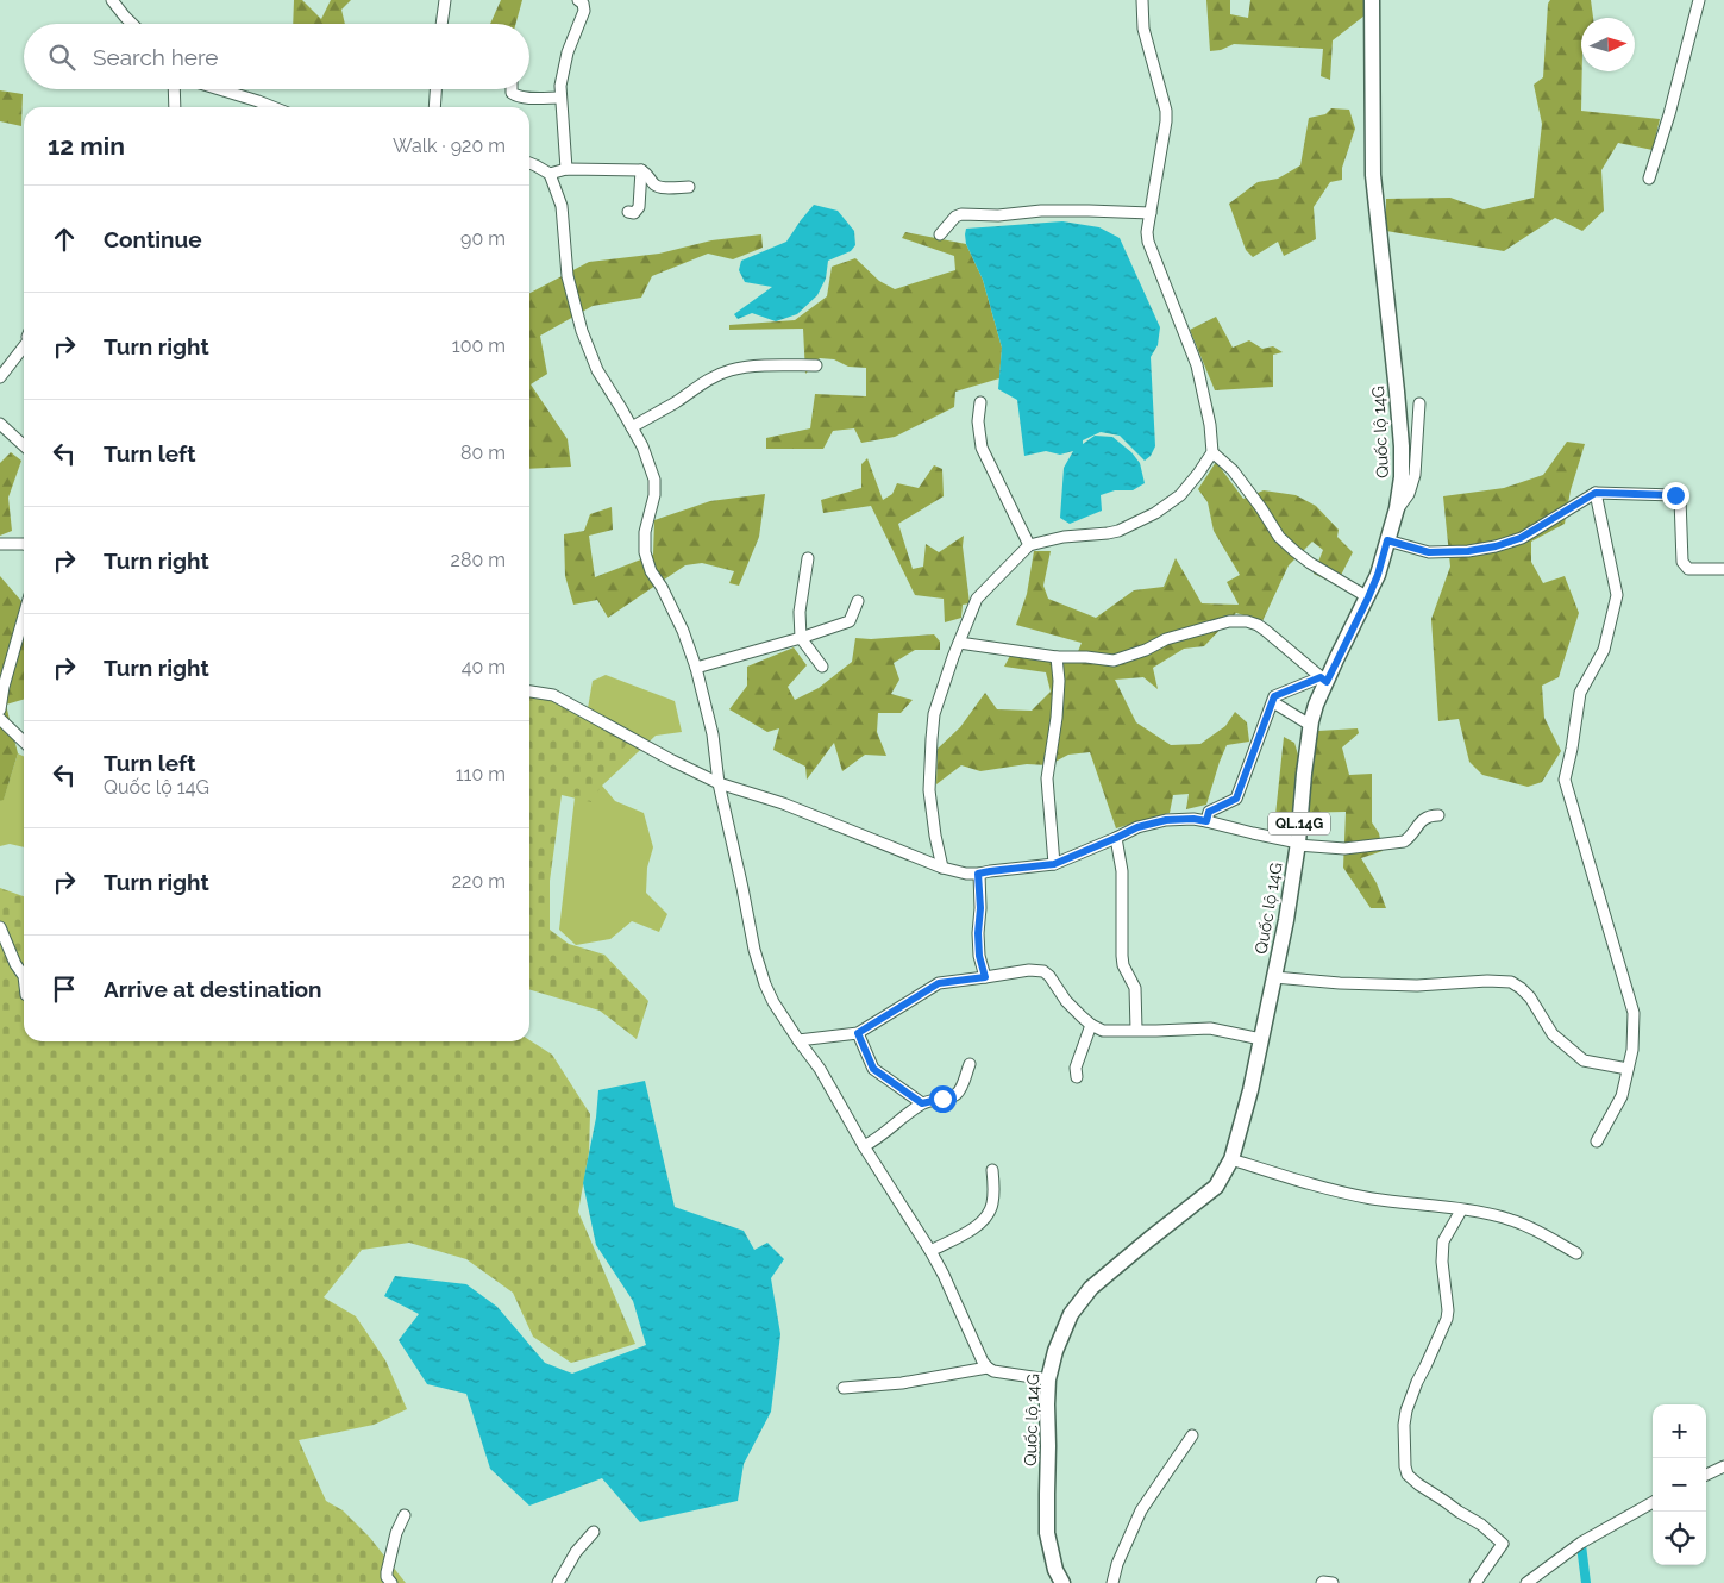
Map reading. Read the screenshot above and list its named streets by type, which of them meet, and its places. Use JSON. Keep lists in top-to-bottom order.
{
  "streets": {
    "main road": ["Quốc lộ 14G", "QL.14G"]
  },
  "north": "right",
  "page": {
    "search": "Search here",
    "heading": ["12 min", "Walk · 920 m"],
    "list": [
      ["Continue", "90 m"],
      ["Turn right", "100 m"],
      ["Turn left", "80 m"],
      ["Turn right", "280 m"],
      ["Turn right", "40 m"],
      ["Turn left", "Quốc lộ 14G", "110 m"],
      ["Turn right", "220 m"],
      "Arrive at destination"
    ],
    "map_buttons": ["+", "−"]
  }
}
